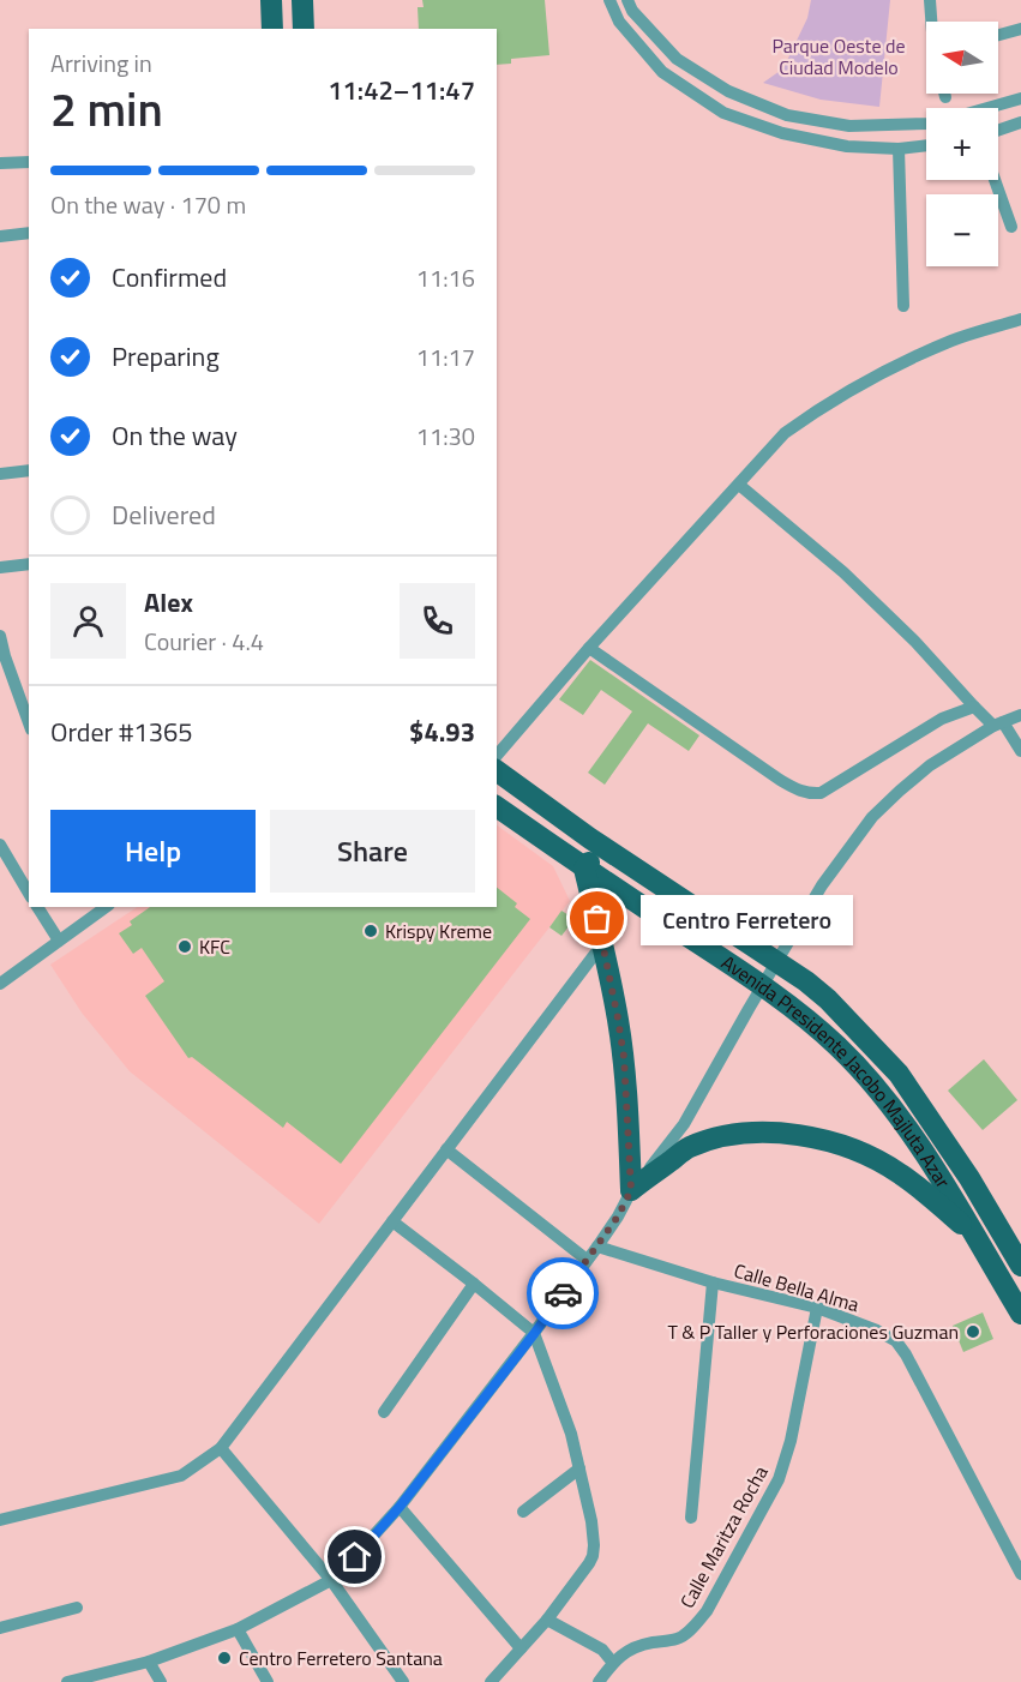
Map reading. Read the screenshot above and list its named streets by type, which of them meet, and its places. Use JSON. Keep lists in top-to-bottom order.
{
  "streets": {
    "main road": ["Avenida Presidente Jacobo Majluta Azar"],
    "street": ["Calle Bella Alma", "Calle Maritza Rocha"]
  },
  "crossings": [
    ["Calle Bella Alma", "Calle Maritza Rocha"]
  ],
  "parks": ["Parque Oeste de Ciudad Modelo"],
  "places": [
    "Centro Ferretero",
    "Krispy Kreme",
    "KFC",
    "T & P Taller y Perforaciones Guzman",
    "Centro Ferretero Santana"
  ],
  "north": "left",
  "page": {
    "map_buttons": ["+", "−"],
    "heading": ["2 min", "Arriving in", "11:42–11:47"],
    "panel": [
      "Alex",
      "Courier · 4.4",
      "Order #1365",
      "$4.93"
    ],
    "bar": "On the way · 170 m",
    "list": [
      ["Confirmed", "11:16"],
      ["Preparing", "11:17"],
      ["On the way", "11:30"],
      "Delivered"
    ],
    "buttons": ["Help", "Share"],
    "bubble": "Centro Ferretero"
  }
}
